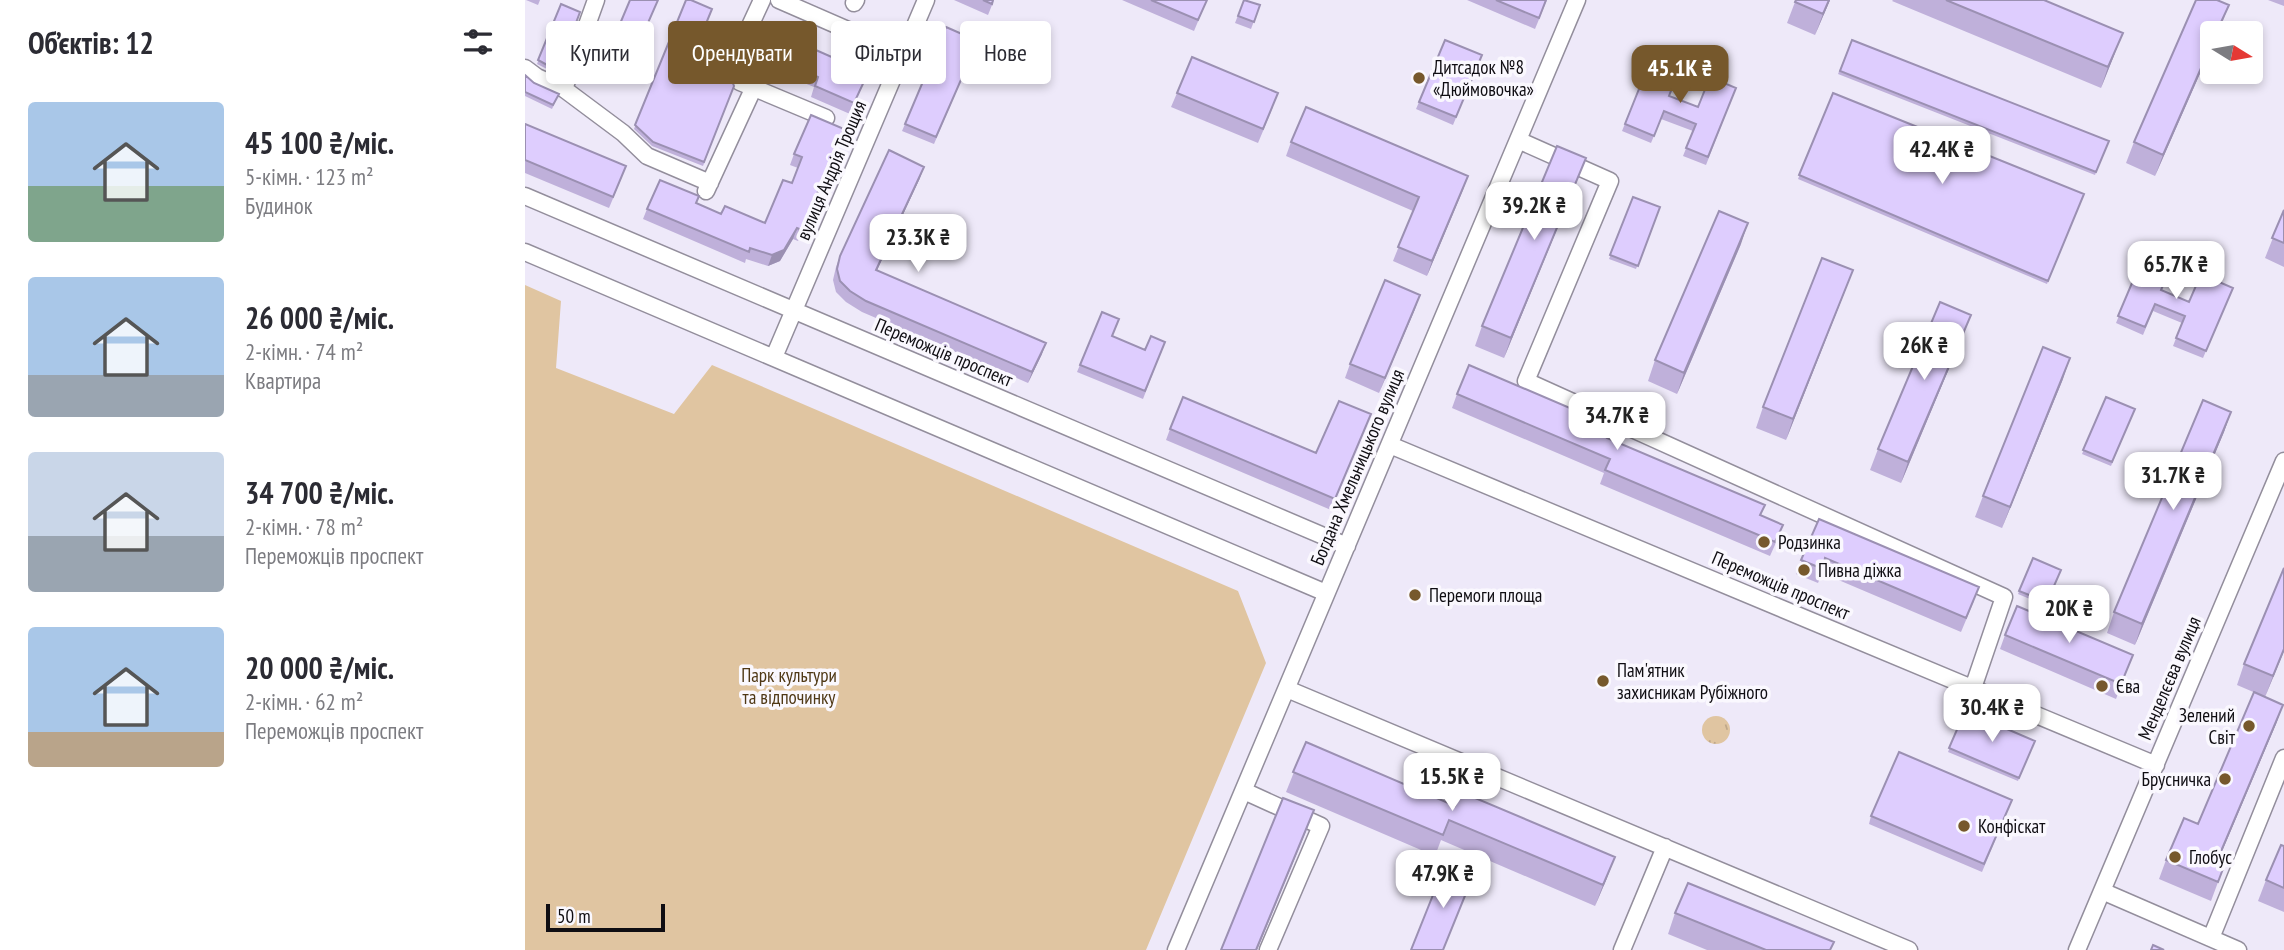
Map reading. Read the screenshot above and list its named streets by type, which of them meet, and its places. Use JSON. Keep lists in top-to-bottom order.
{
  "streets": {
    "street": [
      "вулиця Андрія Трощия",
      "Переможців проспект",
      "Богдана Хмельницького вулиця",
      "Менделєєва вулиця"
    ]
  },
  "crossings": [
    ["вулиця Андрія Трощия", "Переможців проспект"],
    ["Переможців проспект", "Богдана Хмельницького вулиця"],
    ["Переможців проспект", "Менделєєва вулиця"]
  ],
  "parks": ["Парк культури та відпочинку"],
  "places": [
    "Дитсадок №8 «Дюймовочка»",
    "Родзинка",
    "Пивна діжка",
    "Перемоги площа",
    "Пам'ятник захисникам Рубіжного",
    "Єва",
    "Зелений Світ",
    "Брусничка",
    "Конфіскат",
    "Глобус"
  ],
  "scale_bar": "50 m",
  "north": "right",
  "page": {
    "heading": "Об’єктів: 12",
    "chip": [
      "Купити",
      "Орендувати",
      "Фільтри",
      "Нове"
    ],
    "price": [
      "45.1K ₴",
      "42.4K ₴",
      "39.2K ₴",
      "23.3K ₴",
      "65.7K ₴",
      "26K ₴",
      "34.7K ₴",
      "31.7K ₴",
      "20K ₴",
      "30.4K ₴",
      "15.5K ₴",
      "47.9K ₴"
    ],
    "list": [
      {
        "name": "45 100 ₴/міс.",
        "note": "5-кімн. · 123 m² · Будинок"
      },
      {
        "name": "26 000 ₴/міс.",
        "note": "2-кімн. · 74 m² · Квартира"
      },
      {
        "name": "34 700 ₴/міс.",
        "note": "2-кімн. · 78 m² · Переможців проспект"
      },
      {
        "name": "20 000 ₴/міс.",
        "note": "2-кімн. · 62 m² · Переможців проспект"
      }
    ],
    "scale": "50 m"
  }
}
